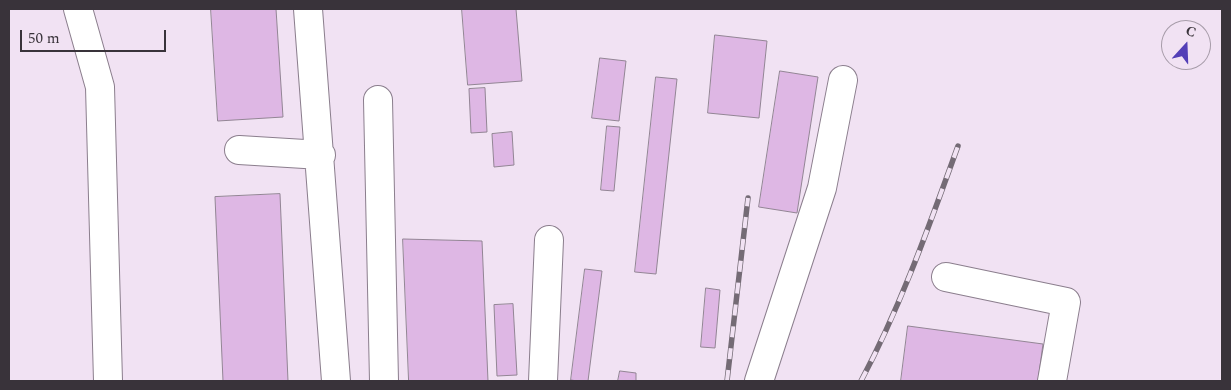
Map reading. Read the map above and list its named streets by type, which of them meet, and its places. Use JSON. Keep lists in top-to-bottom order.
{
  "scale_bar": "50 m",
  "north": "top"
}
